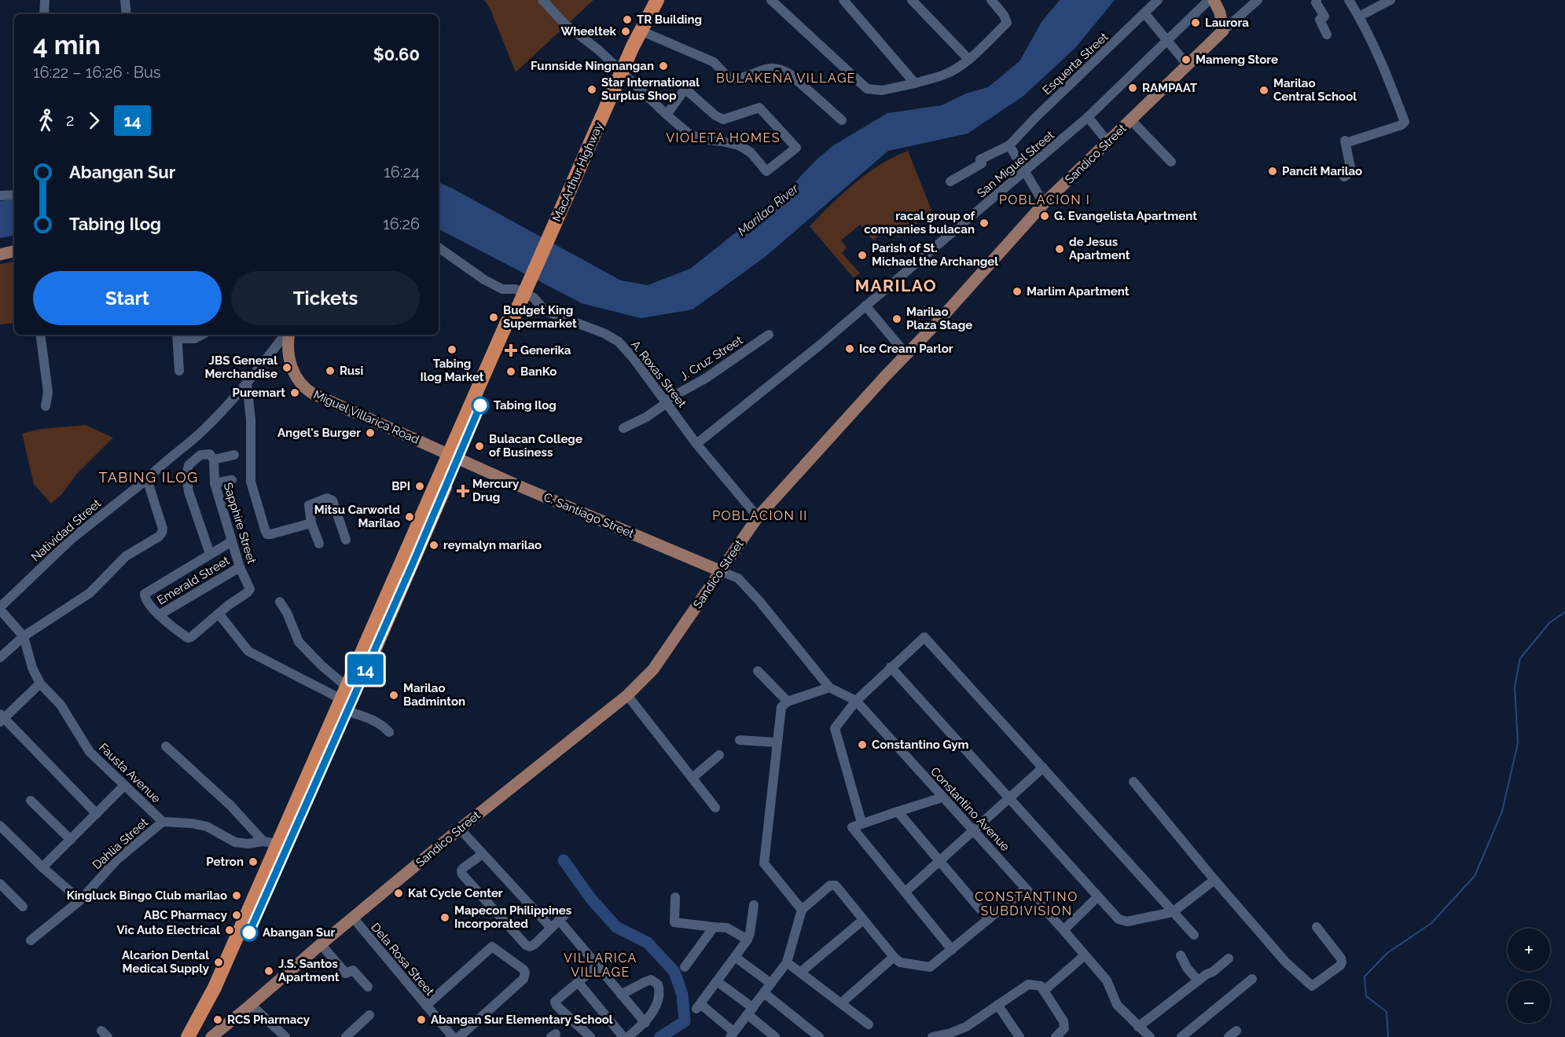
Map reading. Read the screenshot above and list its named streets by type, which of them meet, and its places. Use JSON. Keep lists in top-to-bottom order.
{
  "streets": {
    "highway": ["MacArthur Highway"],
    "main road": ["Sandico Street", "Miguel Villarica Road", "C. Santiago Street"],
    "street": [
      "Esquerta Street",
      "San Miguel Street",
      "J. Cruz Street",
      "A. Roxas Street",
      "Sapphire Street",
      "Natividad Street",
      "Emerald Street",
      "Fausta Avenue",
      "Constantino Avenue",
      "Dahlia Street",
      "Dela Rosa Street"
    ]
  },
  "crossings": [
    ["Sandico Street", "A. Roxas Street"],
    ["Sandico Street", "C. Santiago Street"],
    ["Sandico Street", "Constantino Avenue"],
    ["Sandico Street", "Dela Rosa Street"],
    ["San Miguel Street", "A. Roxas Street"],
    ["MacArthur Highway", "Miguel Villarica Road"],
    ["MacArthur Highway", "C. Santiago Street"],
    ["J. Cruz Street", "A. Roxas Street"],
    ["Miguel Villarica Road", "C. Santiago Street"],
    ["C. Santiago Street", "Constantino Avenue"],
    ["Sapphire Street", "Emerald Street"],
    ["Natividad Street", "Fausta Avenue"],
    ["Fausta Avenue", "Dahlia Street"]
  ],
  "districts": [
    "BULAKEÑA VILLAGE",
    "VIOLETA HOMES",
    "POBLACION I",
    "MARILAO",
    "TABING ILOG",
    "POBLACION II",
    "CONSTANTINO SUBDIVISION",
    "VILLARICA VILLAGE"
  ],
  "water": ["Marilao River"],
  "places": {
    "other": [
      "TR Building",
      "Laurora",
      "Wheeltek",
      "Mameng Store",
      "Funnside Ningnangan",
      "RAMPAAT",
      "Star International Surplus Shop",
      "Marilao Central School",
      "Pancit Marilao",
      "G. Evangelista Apartment",
      "racal group of companies bulacan",
      "de Jesus Apartment",
      "Parish of St. Michael the Archangel",
      "Marlim Apartment",
      "Budget King Supermarket",
      "Marilao Plaza Stage",
      "Ice Cream Parlor",
      "Tabing Ilog Market",
      "JBS General Merchandise",
      "Rusi",
      "BanKo",
      "Puremart",
      "Tabing Ilog",
      "Angel's Burger",
      "Bulacan College of Business",
      "BPI",
      "Mitsu Carworld Marilao",
      "reymalyn marilao",
      "Marilao Badminton",
      "Constantino Gym",
      "Petron",
      "Kat Cycle Center",
      "Kingluck Bingo Club marilao",
      "ABC Pharmacy",
      "Mapecon Philippines Incorporated",
      "Vic Auto Electrical",
      "Abangan Sur",
      "Alcarion Dental Medical Supply",
      "J.S. Santos Apartment",
      "RCS Pharmacy",
      "Abangan Sur Elementary School"
    ],
    "health": ["Generika", "Mercury Drug"]
  },
  "lines": ["bus line 14"],
  "page": {
    "on_map": "14",
    "heading": ["4 min", "16:22 – 16:26 · Bus", "$0.60"],
    "legs": ["2", "14"],
    "list": [
      {
        "name": "Abangan Sur",
        "value": "16:24"
      },
      {
        "name": "Tabing Ilog",
        "value": "16:26"
      }
    ],
    "buttons": ["Start", "Tickets"],
    "map_buttons": ["+", "−"]
  }
}
